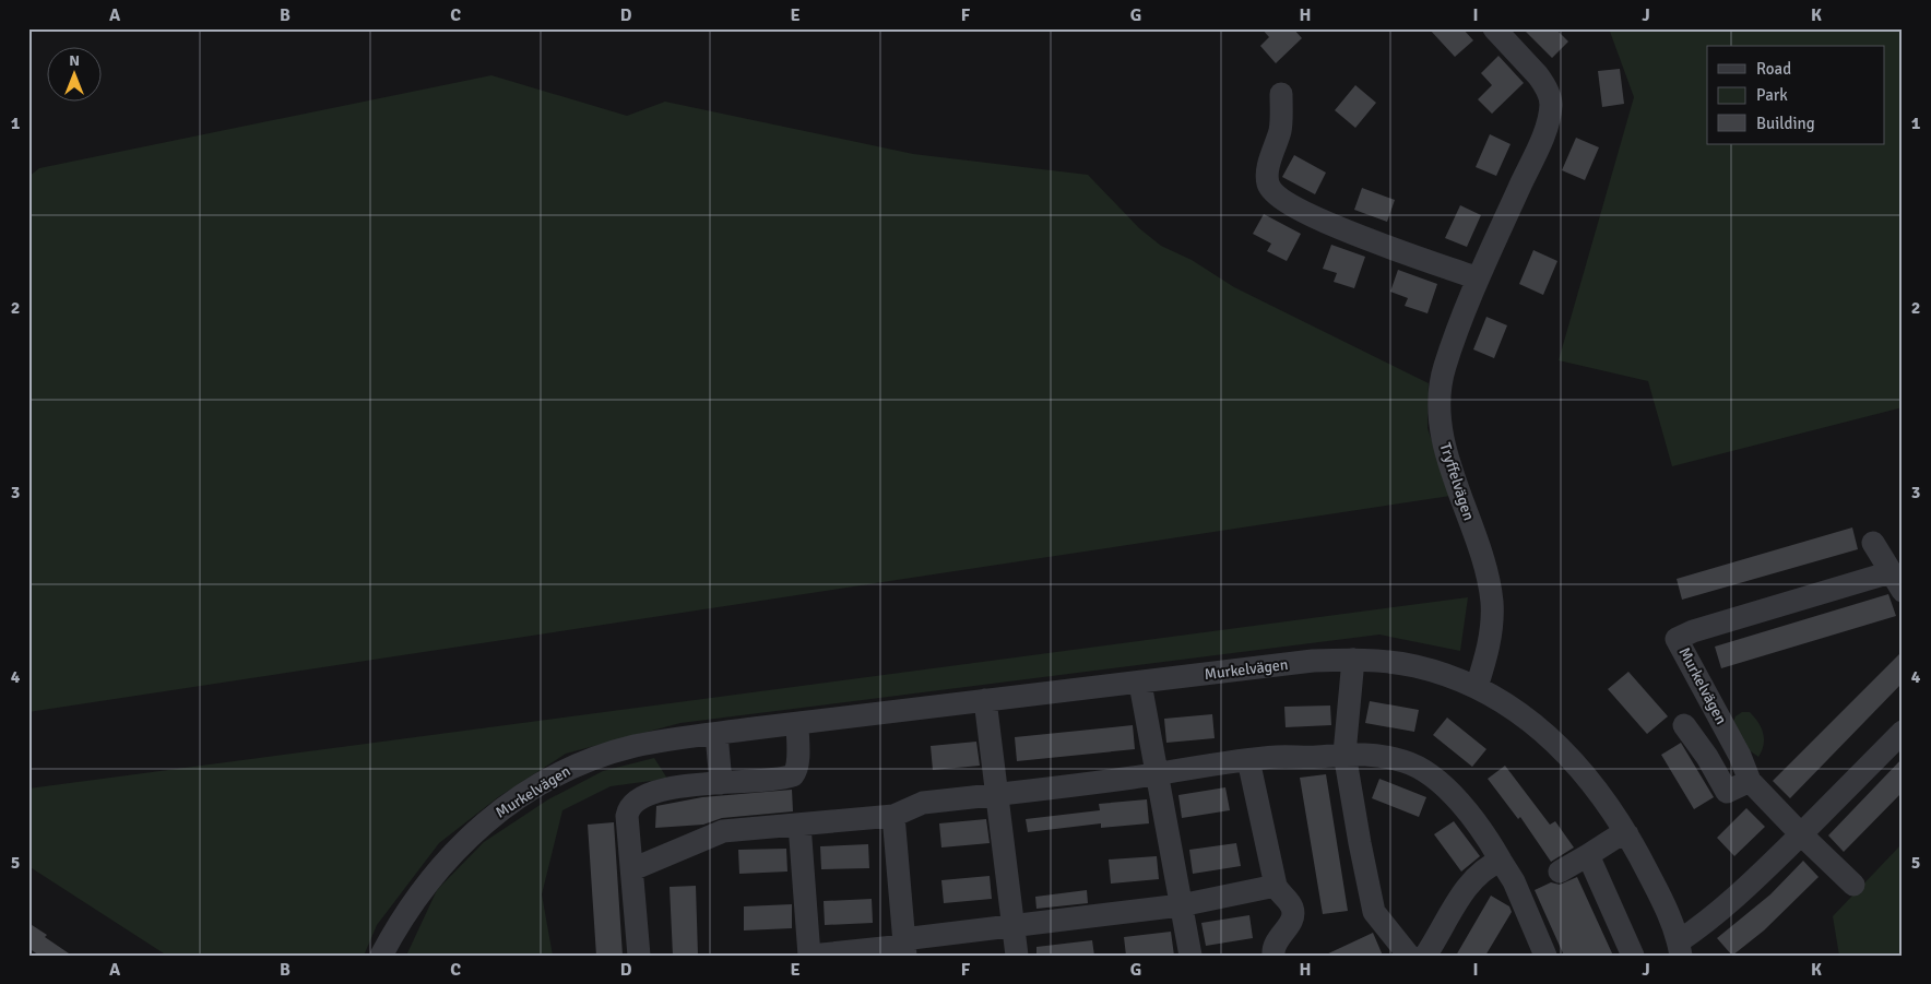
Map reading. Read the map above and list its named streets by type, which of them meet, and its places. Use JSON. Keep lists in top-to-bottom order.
{
  "streets": {
    "street": ["Tryffelvägen", "Murkelvägen"]
  },
  "crossings": [
    ["Tryffelvägen", "Murkelvägen"]
  ],
  "legend": ["Road", "Park", "Building"],
  "north": "top",
  "grid": {
    "columns": [
      "A",
      "B",
      "C",
      "D",
      "E",
      "F",
      "G",
      "H",
      "I",
      "J",
      "K"
    ],
    "rows": [
      "1",
      "2",
      "3",
      "4",
      "5"
    ]
  }
}
